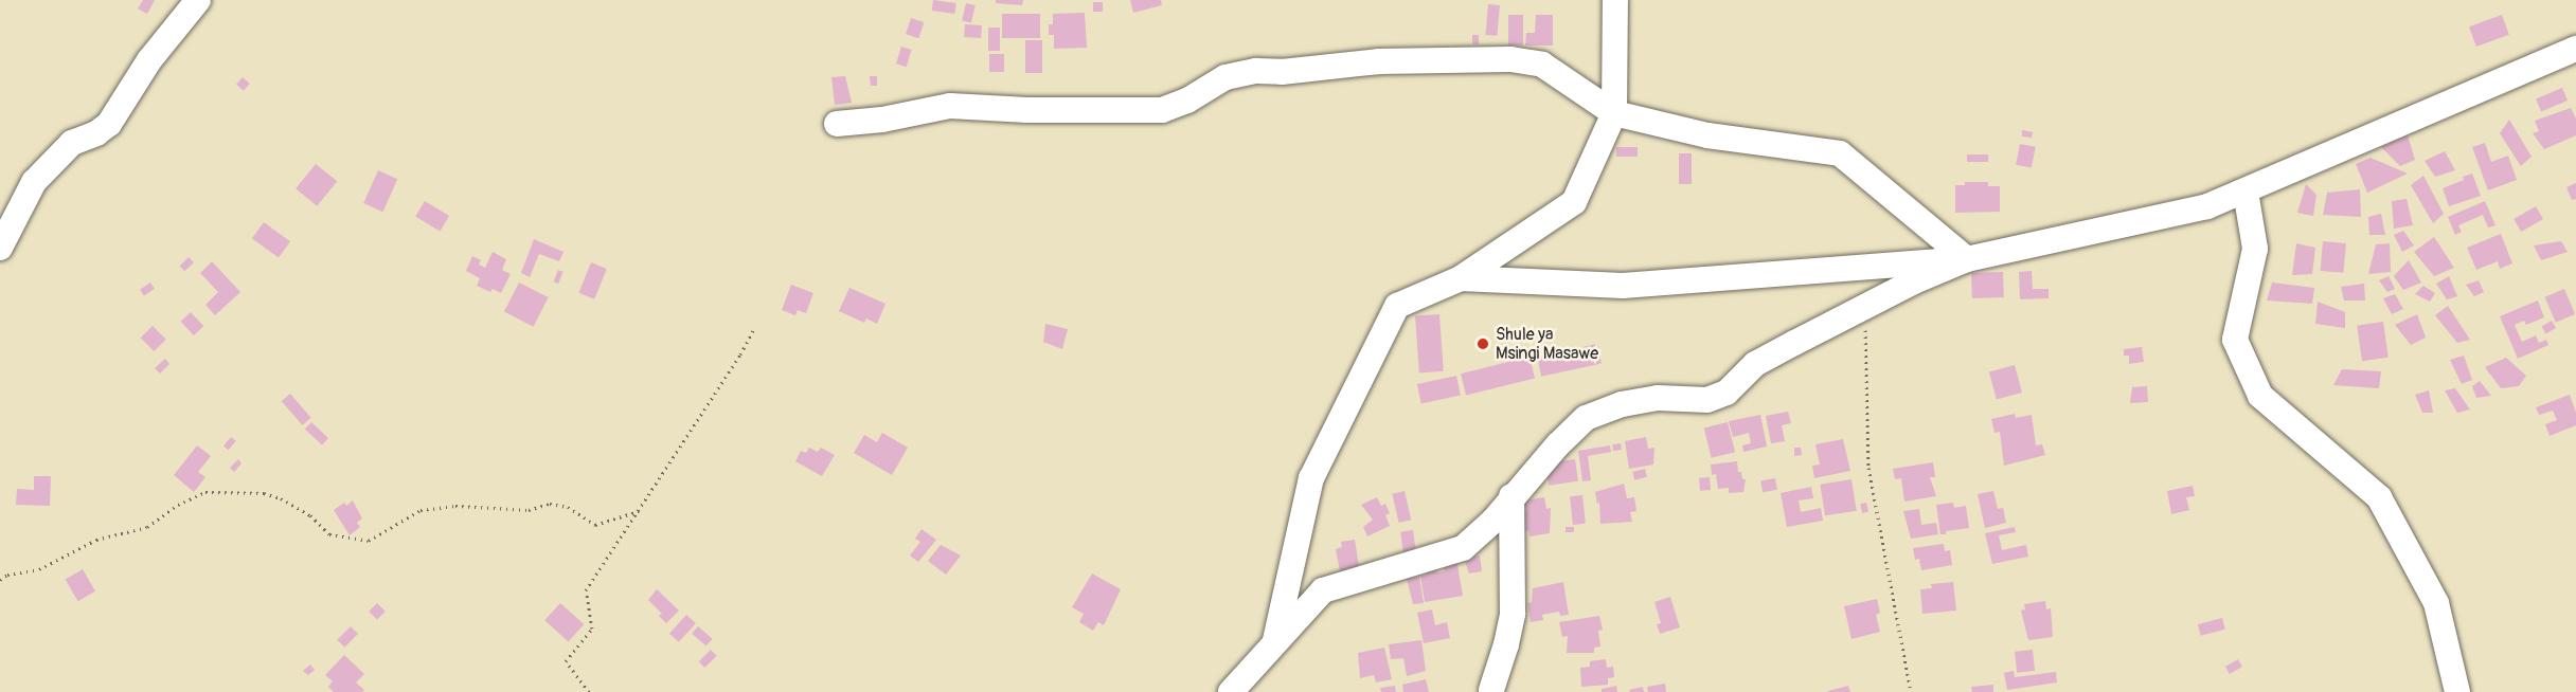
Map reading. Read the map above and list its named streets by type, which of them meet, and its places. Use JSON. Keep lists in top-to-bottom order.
{
  "places": ["Shule ya Msingi Masawe"]
}
